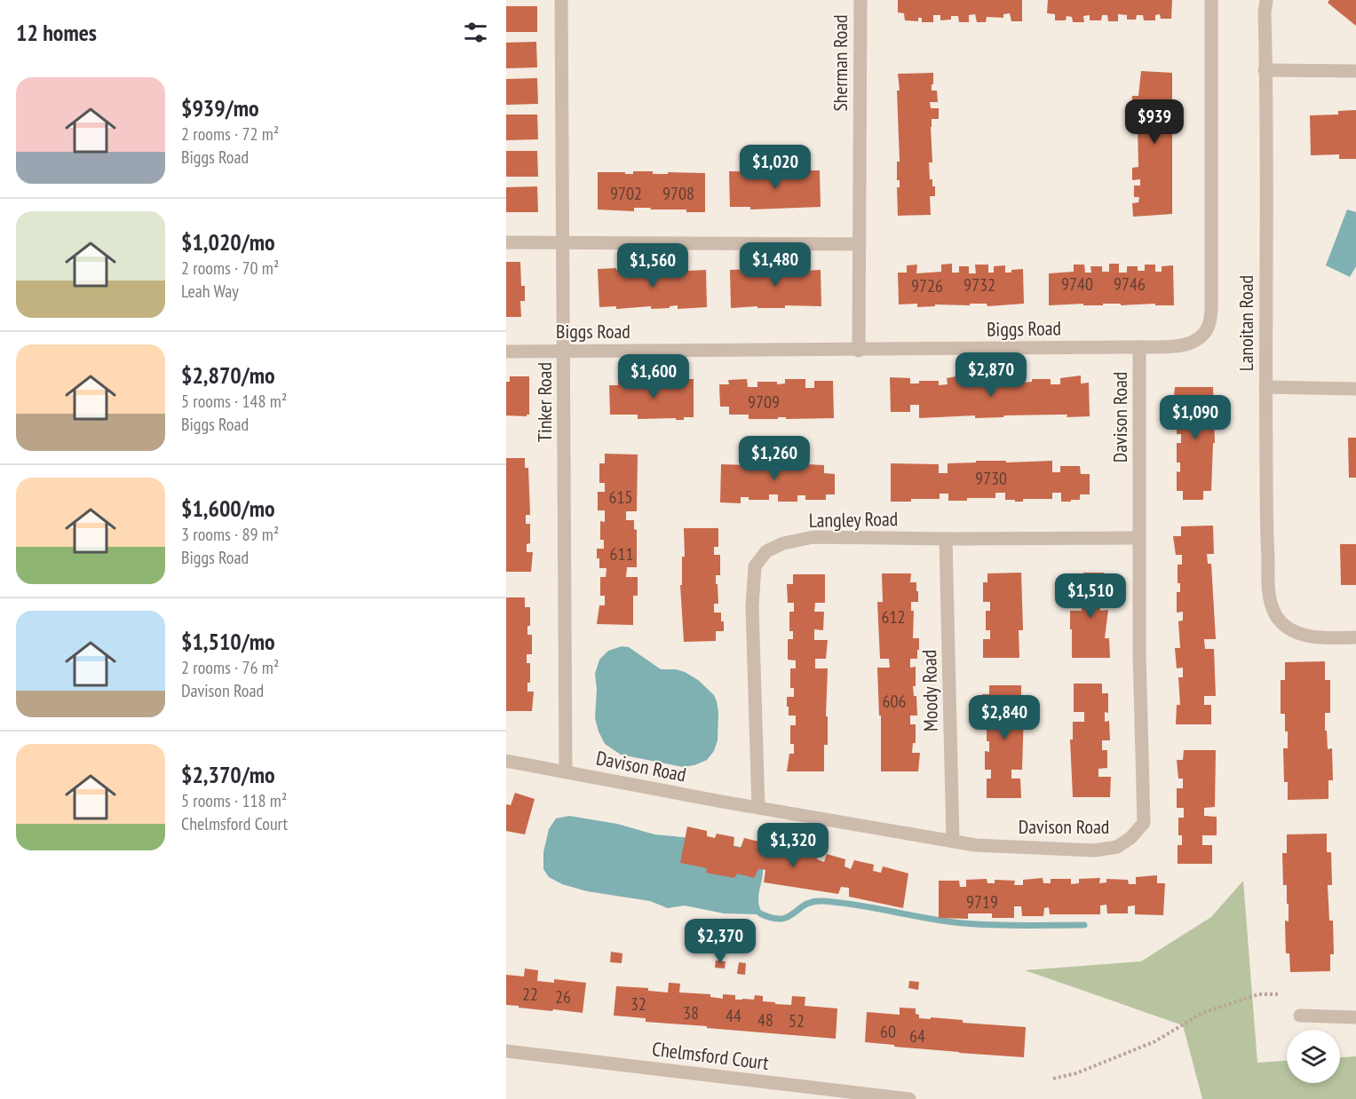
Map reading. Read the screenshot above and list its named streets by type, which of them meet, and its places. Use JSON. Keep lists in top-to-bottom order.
{
  "streets": {
    "street": [
      "Sherman Road",
      "Lanoitan Road",
      "Biggs Road",
      "Tinker Road",
      "Davison Road",
      "Langley Road",
      "Moody Road",
      "Chelmsford Court"
    ]
  },
  "crossings": [
    ["Sherman Road", "Biggs Road"],
    ["Biggs Road", "Tinker Road"],
    ["Biggs Road", "Davison Road"],
    ["Tinker Road", "Davison Road"],
    ["Davison Road", "Langley Road"],
    ["Davison Road", "Moody Road"],
    ["Langley Road", "Moody Road"]
  ],
  "house_numbers": [
    "9702",
    "9708",
    "9740",
    "9746",
    "9732",
    "9726",
    "9709",
    "9730",
    "615",
    "611",
    "612",
    "606",
    "9719",
    "22",
    "26",
    "32",
    "38",
    "44",
    "48",
    "52",
    "60",
    "64"
  ],
  "page": {
    "heading": "12 homes",
    "list": [
      {
        "name": "$939/mo",
        "note": "2 rooms · 72 m² · Biggs Road"
      },
      {
        "name": "$1,020/mo",
        "note": "2 rooms · 70 m² · Leah Way"
      },
      {
        "name": "$2,870/mo",
        "note": "5 rooms · 148 m² · Biggs Road"
      },
      {
        "name": "$1,600/mo",
        "note": "3 rooms · 89 m² · Biggs Road"
      },
      {
        "name": "$1,510/mo",
        "note": "2 rooms · 76 m² · Davison Road"
      },
      {
        "name": "$2,370/mo",
        "note": "5 rooms · 118 m² · Chelmsford Court"
      }
    ],
    "price": [
      "$939",
      "$1,020",
      "$1,480",
      "$1,560",
      "$2,870",
      "$1,600",
      "$1,090",
      "$1,260",
      "$1,510",
      "$2,840",
      "$1,320",
      "$2,370"
    ]
  }
}
